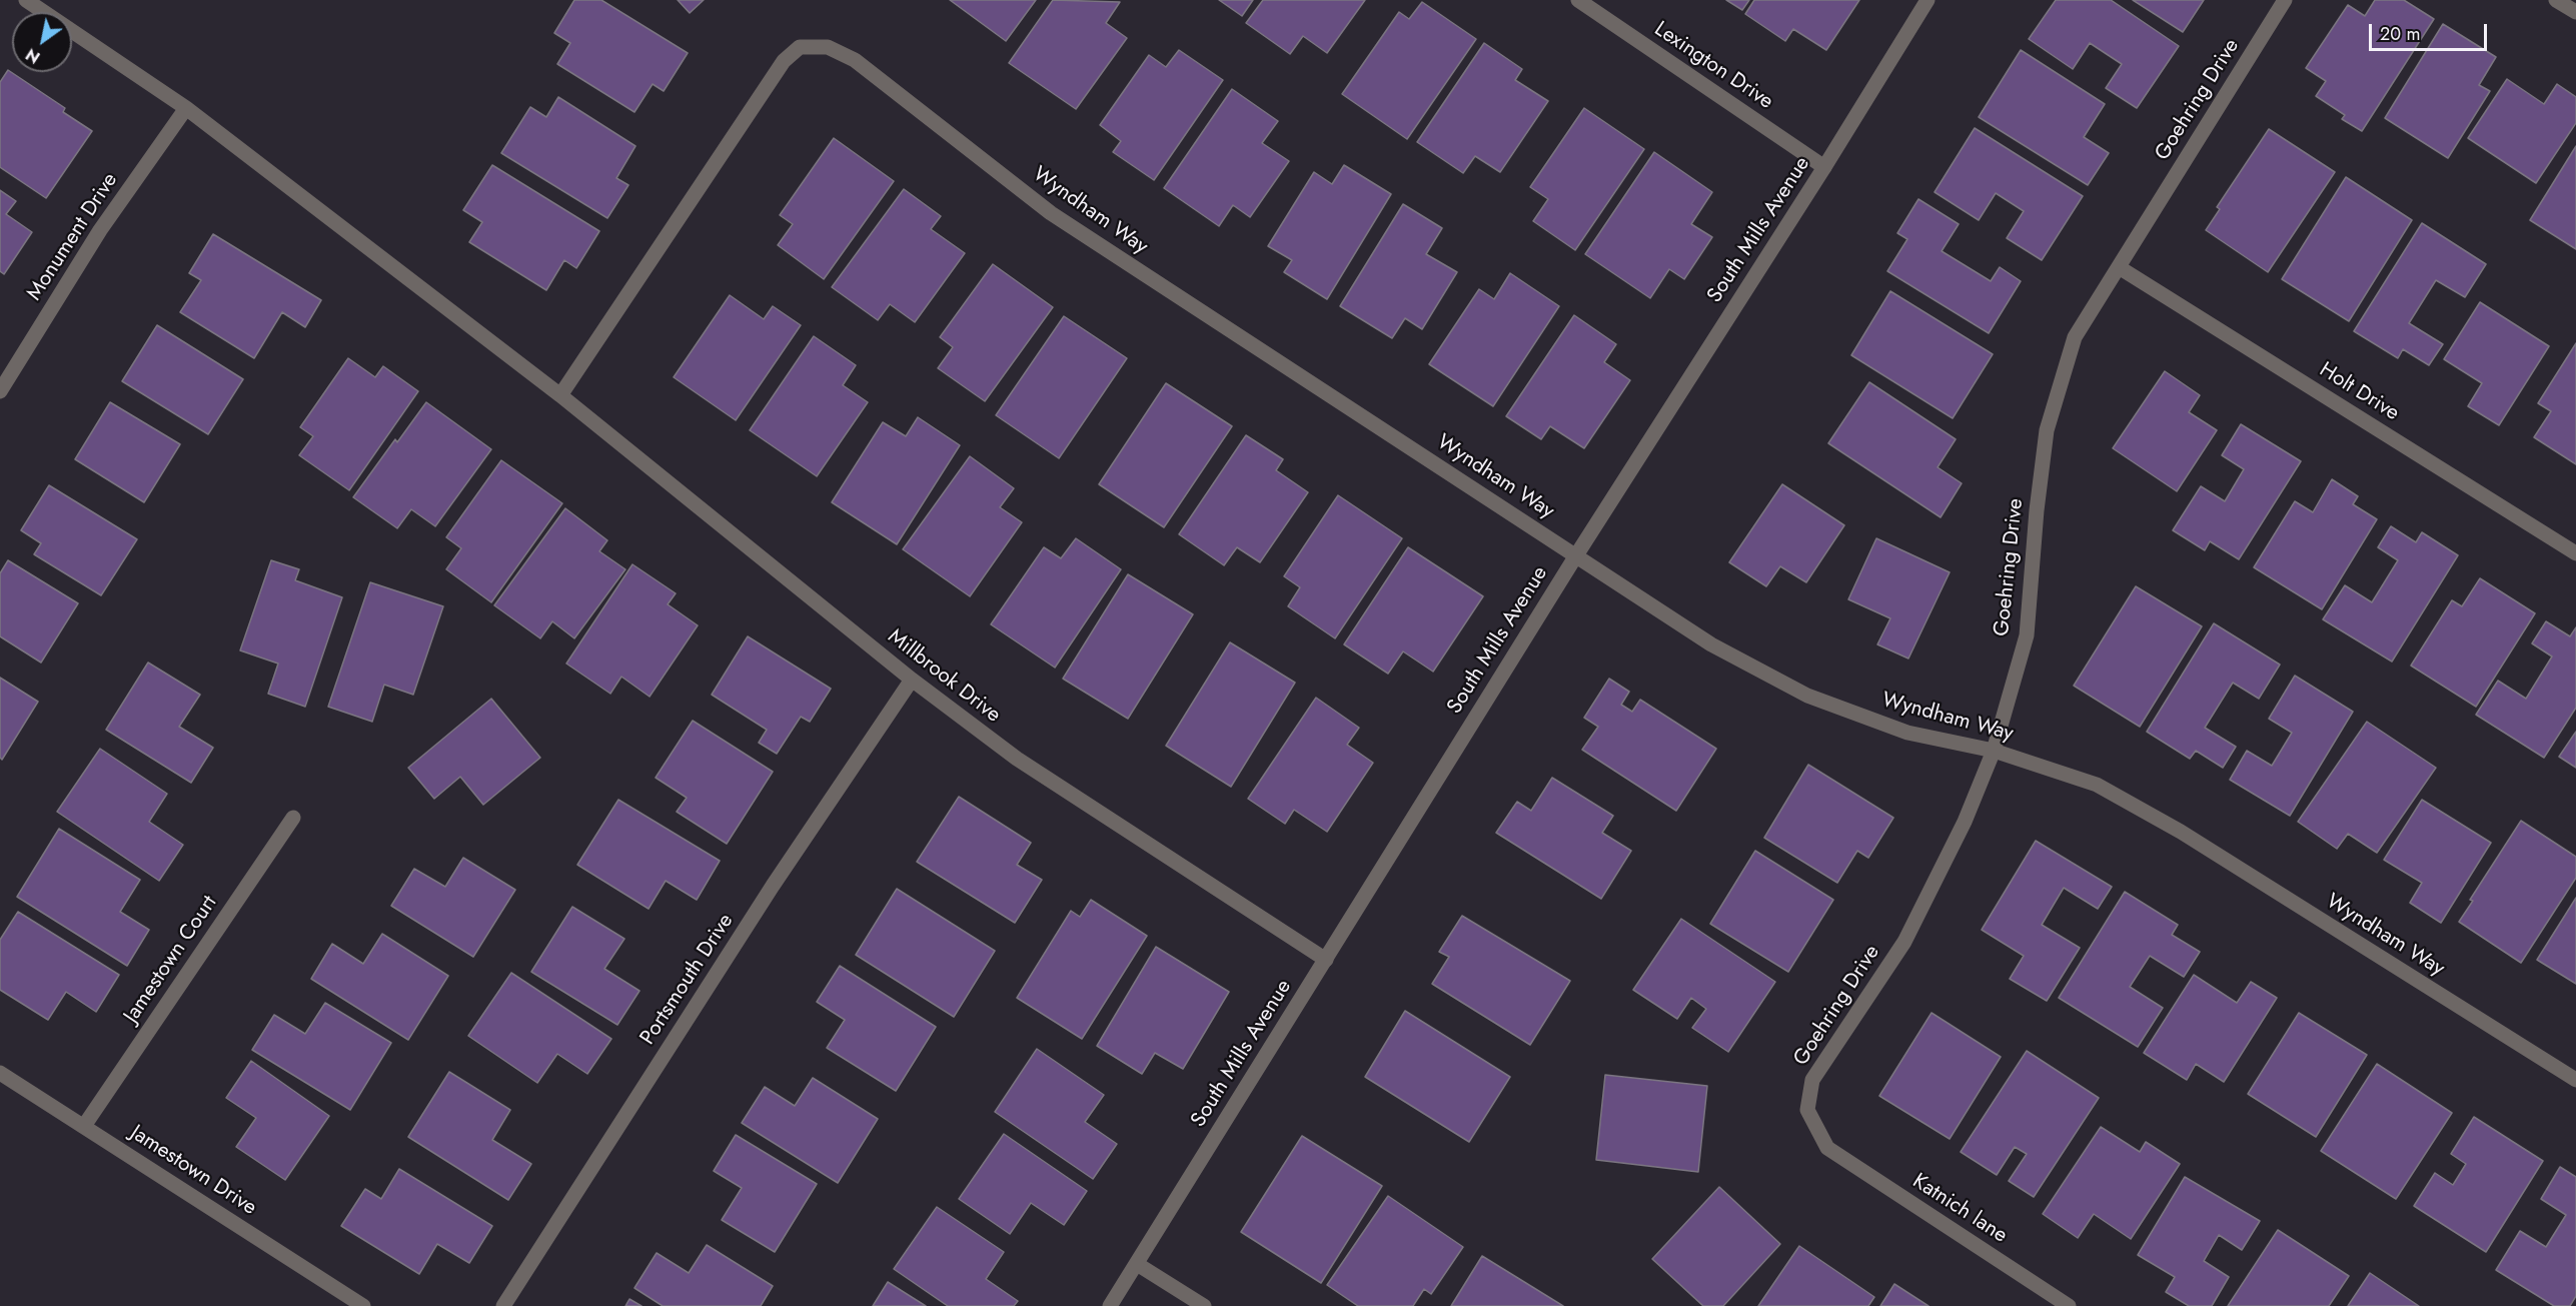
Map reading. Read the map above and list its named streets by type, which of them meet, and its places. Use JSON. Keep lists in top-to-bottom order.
{
  "streets": {
    "street": [
      "Lexington Drive",
      "Goehring Drive",
      "Wyndham Way",
      "South Mills Avenue",
      "Monument Drive",
      "Holt Drive",
      "Millbrook Drive",
      "Jamestown Court",
      "Portsmouth Drive",
      "Jamestown Drive",
      "Katnich lane"
    ]
  },
  "crossings": [
    ["Lexington Drive", "South Mills Avenue"],
    ["Goehring Drive", "Wyndham Way"],
    ["Goehring Drive", "Holt Drive"],
    ["Goehring Drive", "Katnich lane"],
    ["Wyndham Way", "South Mills Avenue"],
    ["Wyndham Way", "Millbrook Drive"],
    ["South Mills Avenue", "Millbrook Drive"],
    ["Monument Drive", "Millbrook Drive"],
    ["Millbrook Drive", "Portsmouth Drive"],
    ["Jamestown Court", "Jamestown Drive"]
  ],
  "scale_bar": "20 m",
  "north": "bottom left"
}
